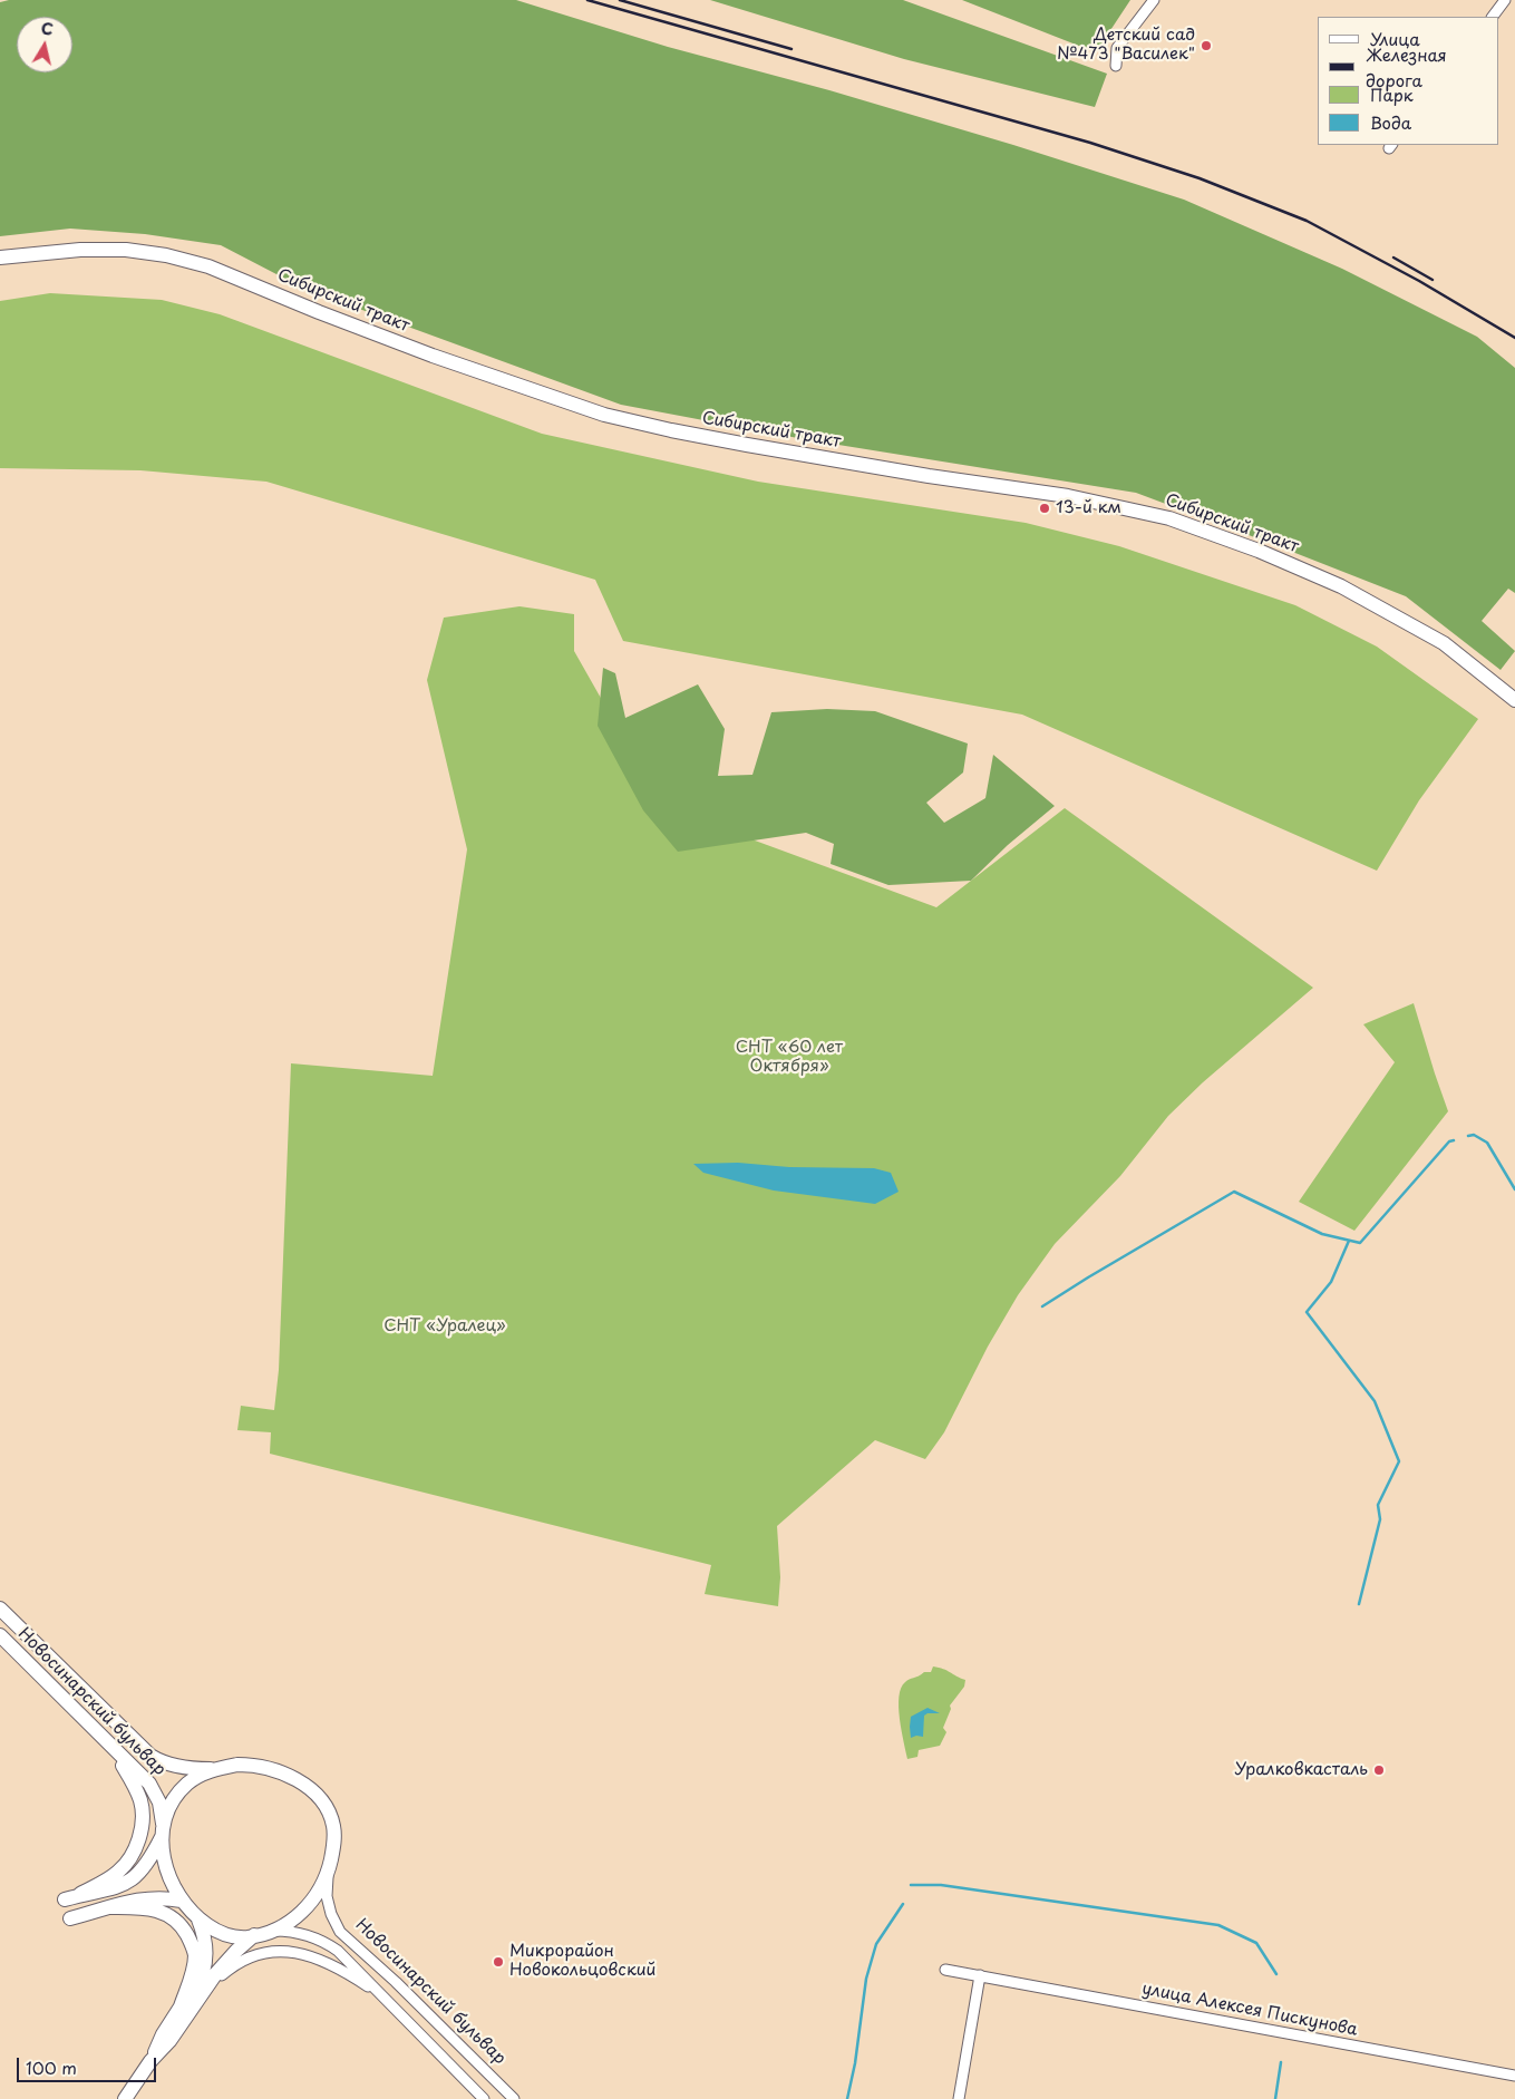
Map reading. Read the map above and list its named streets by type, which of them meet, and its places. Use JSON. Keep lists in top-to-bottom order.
{
  "streets": {
    "street": ["Сибирский тракт", "Новосинарский бульвар", "улица Алексея Пискунова"]
  },
  "parks": ["СНТ «60 лет Октября»", "СНТ «Уралец»"],
  "places": [
    "Детский сад №473 \"Василек\"",
    "13-й км",
    "Уралковкасталь",
    "Микрорайон Новокольцовский"
  ],
  "legend": [
    "Улица",
    "Железная дорога",
    "Парк",
    "Вода"
  ],
  "scale_bar": "100 m",
  "north": "top"
}
